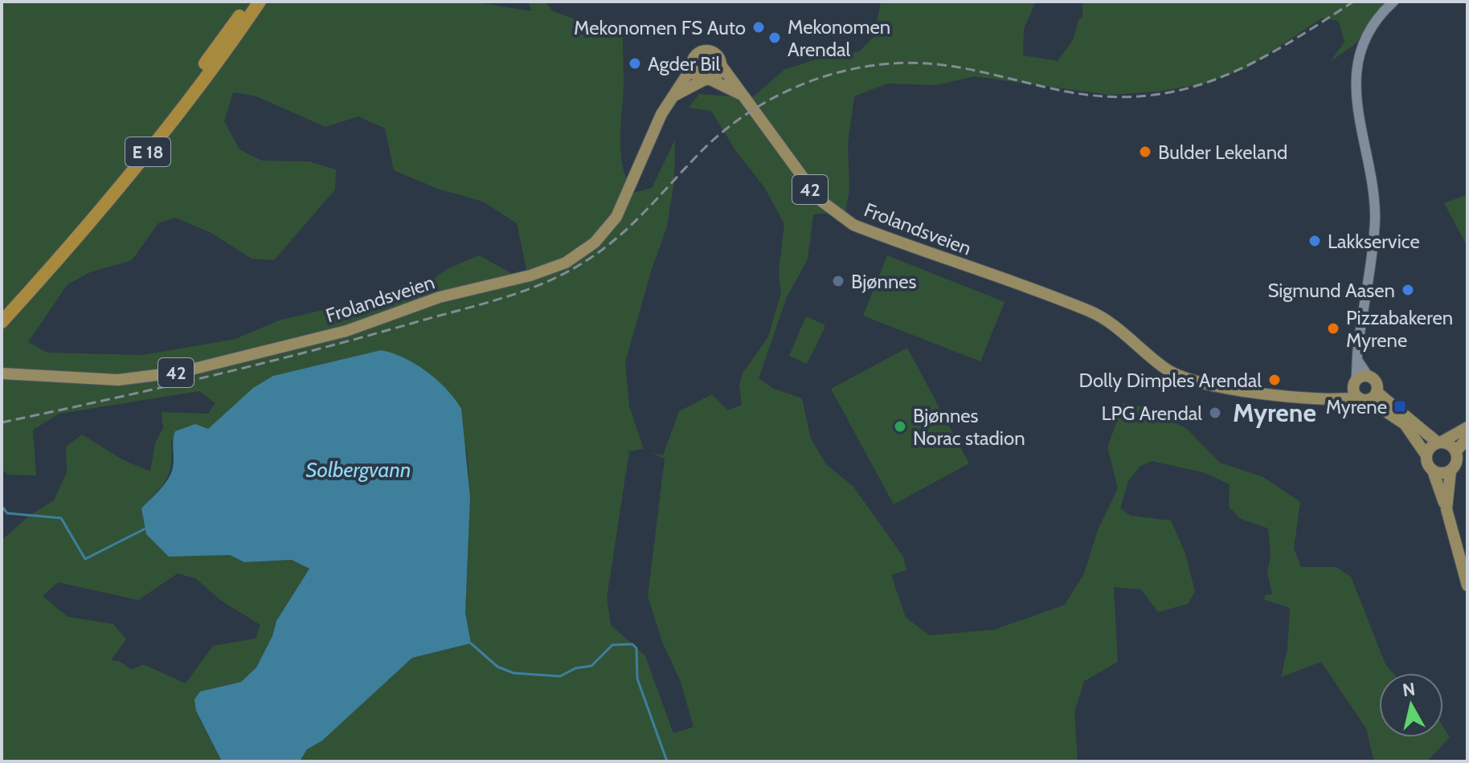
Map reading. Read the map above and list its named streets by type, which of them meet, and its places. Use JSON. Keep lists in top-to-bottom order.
{
  "streets": {
    "highway": ["E 18"],
    "main road": ["42", "Frolandsveien"]
  },
  "crossings": [
    ["42", "Frolandsveien"]
  ],
  "districts": ["Myrene"],
  "water": ["Solbergvann"],
  "places": {
    "other": [
      "Mekonomen FS Auto",
      "Mekonomen Arendal",
      "Agder Bil",
      "Bulder Lekeland",
      "Lakkservice",
      "Bjønnes",
      "Sigmund Aasen",
      "Pizzabakeren Myrene",
      "Dolly Dimples Arendal",
      "LPG Arendal",
      "Bjønnes Norac stadion"
    ],
    "transit": ["Myrene"]
  },
  "north": "top"
}
